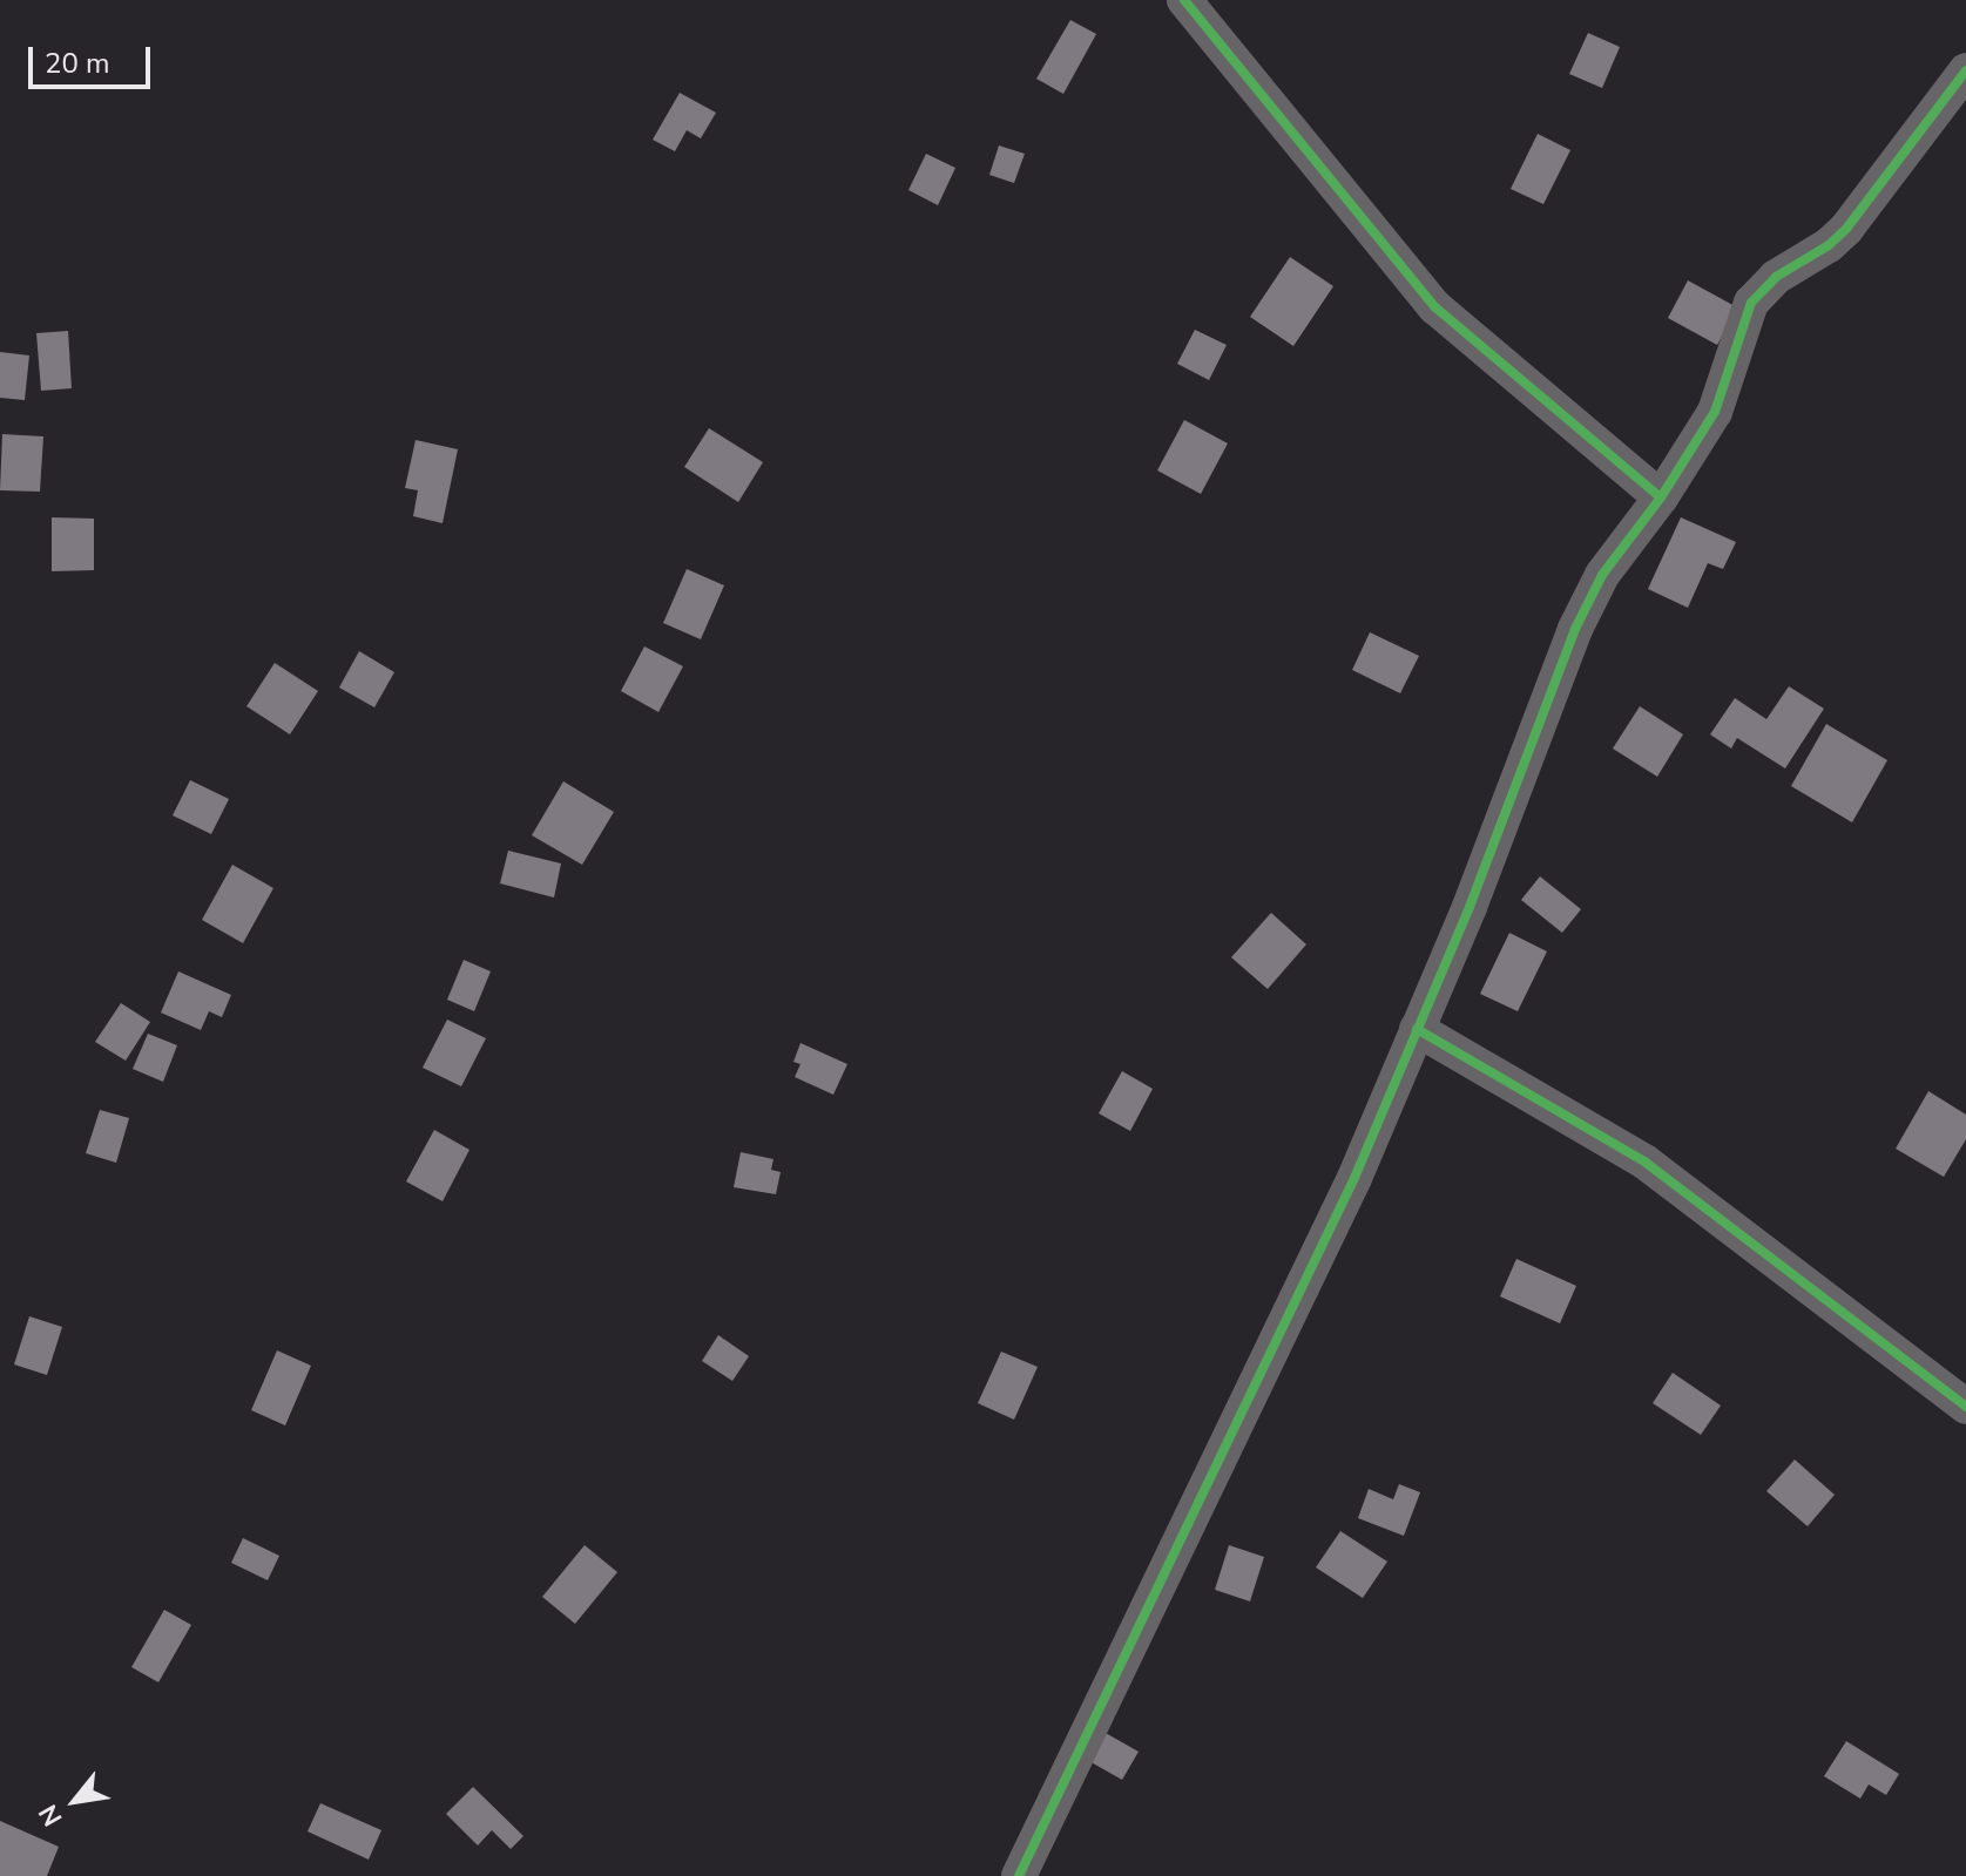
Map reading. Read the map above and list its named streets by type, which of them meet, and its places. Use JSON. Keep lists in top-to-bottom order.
{
  "scale_bar": "20 m",
  "north": "bottom left"
}
